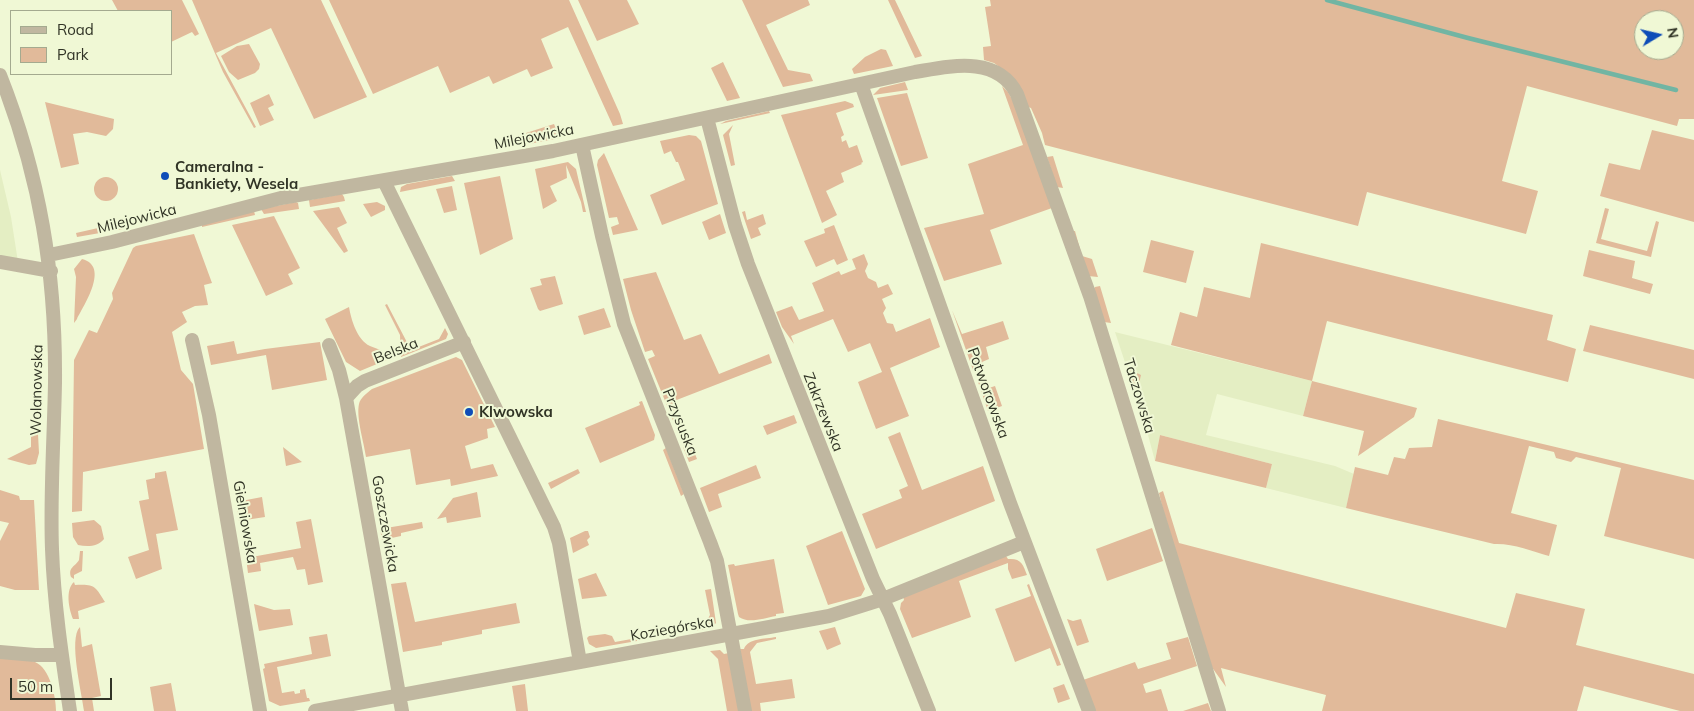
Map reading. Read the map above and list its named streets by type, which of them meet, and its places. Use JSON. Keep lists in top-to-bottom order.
{
  "streets": {
    "street": [
      "Milejowicka",
      "Belska",
      "Wolanowska",
      "Potworowska",
      "Taczowska",
      "Zakrzewska",
      "Przysuska",
      "Gielniowska",
      "Goszczewicka",
      "Koziegórska"
    ]
  },
  "crossings": [
    ["Milejowicka", "Wolanowska"],
    ["Milejowicka", "Potworowska"],
    ["Milejowicka", "Taczowska"],
    ["Milejowicka", "Zakrzewska"],
    ["Milejowicka", "Przysuska"],
    ["Belska", "Goszczewicka"],
    ["Potworowska", "Koziegórska"],
    ["Zakrzewska", "Koziegórska"],
    ["Przysuska", "Koziegórska"],
    ["Goszczewicka", "Koziegórska"]
  ],
  "places": ["Cameralna - Bankiety, Wesela", "Klwowska"],
  "legend": ["Road", "Park"],
  "scale_bar": "50 m",
  "north": "right"
}
